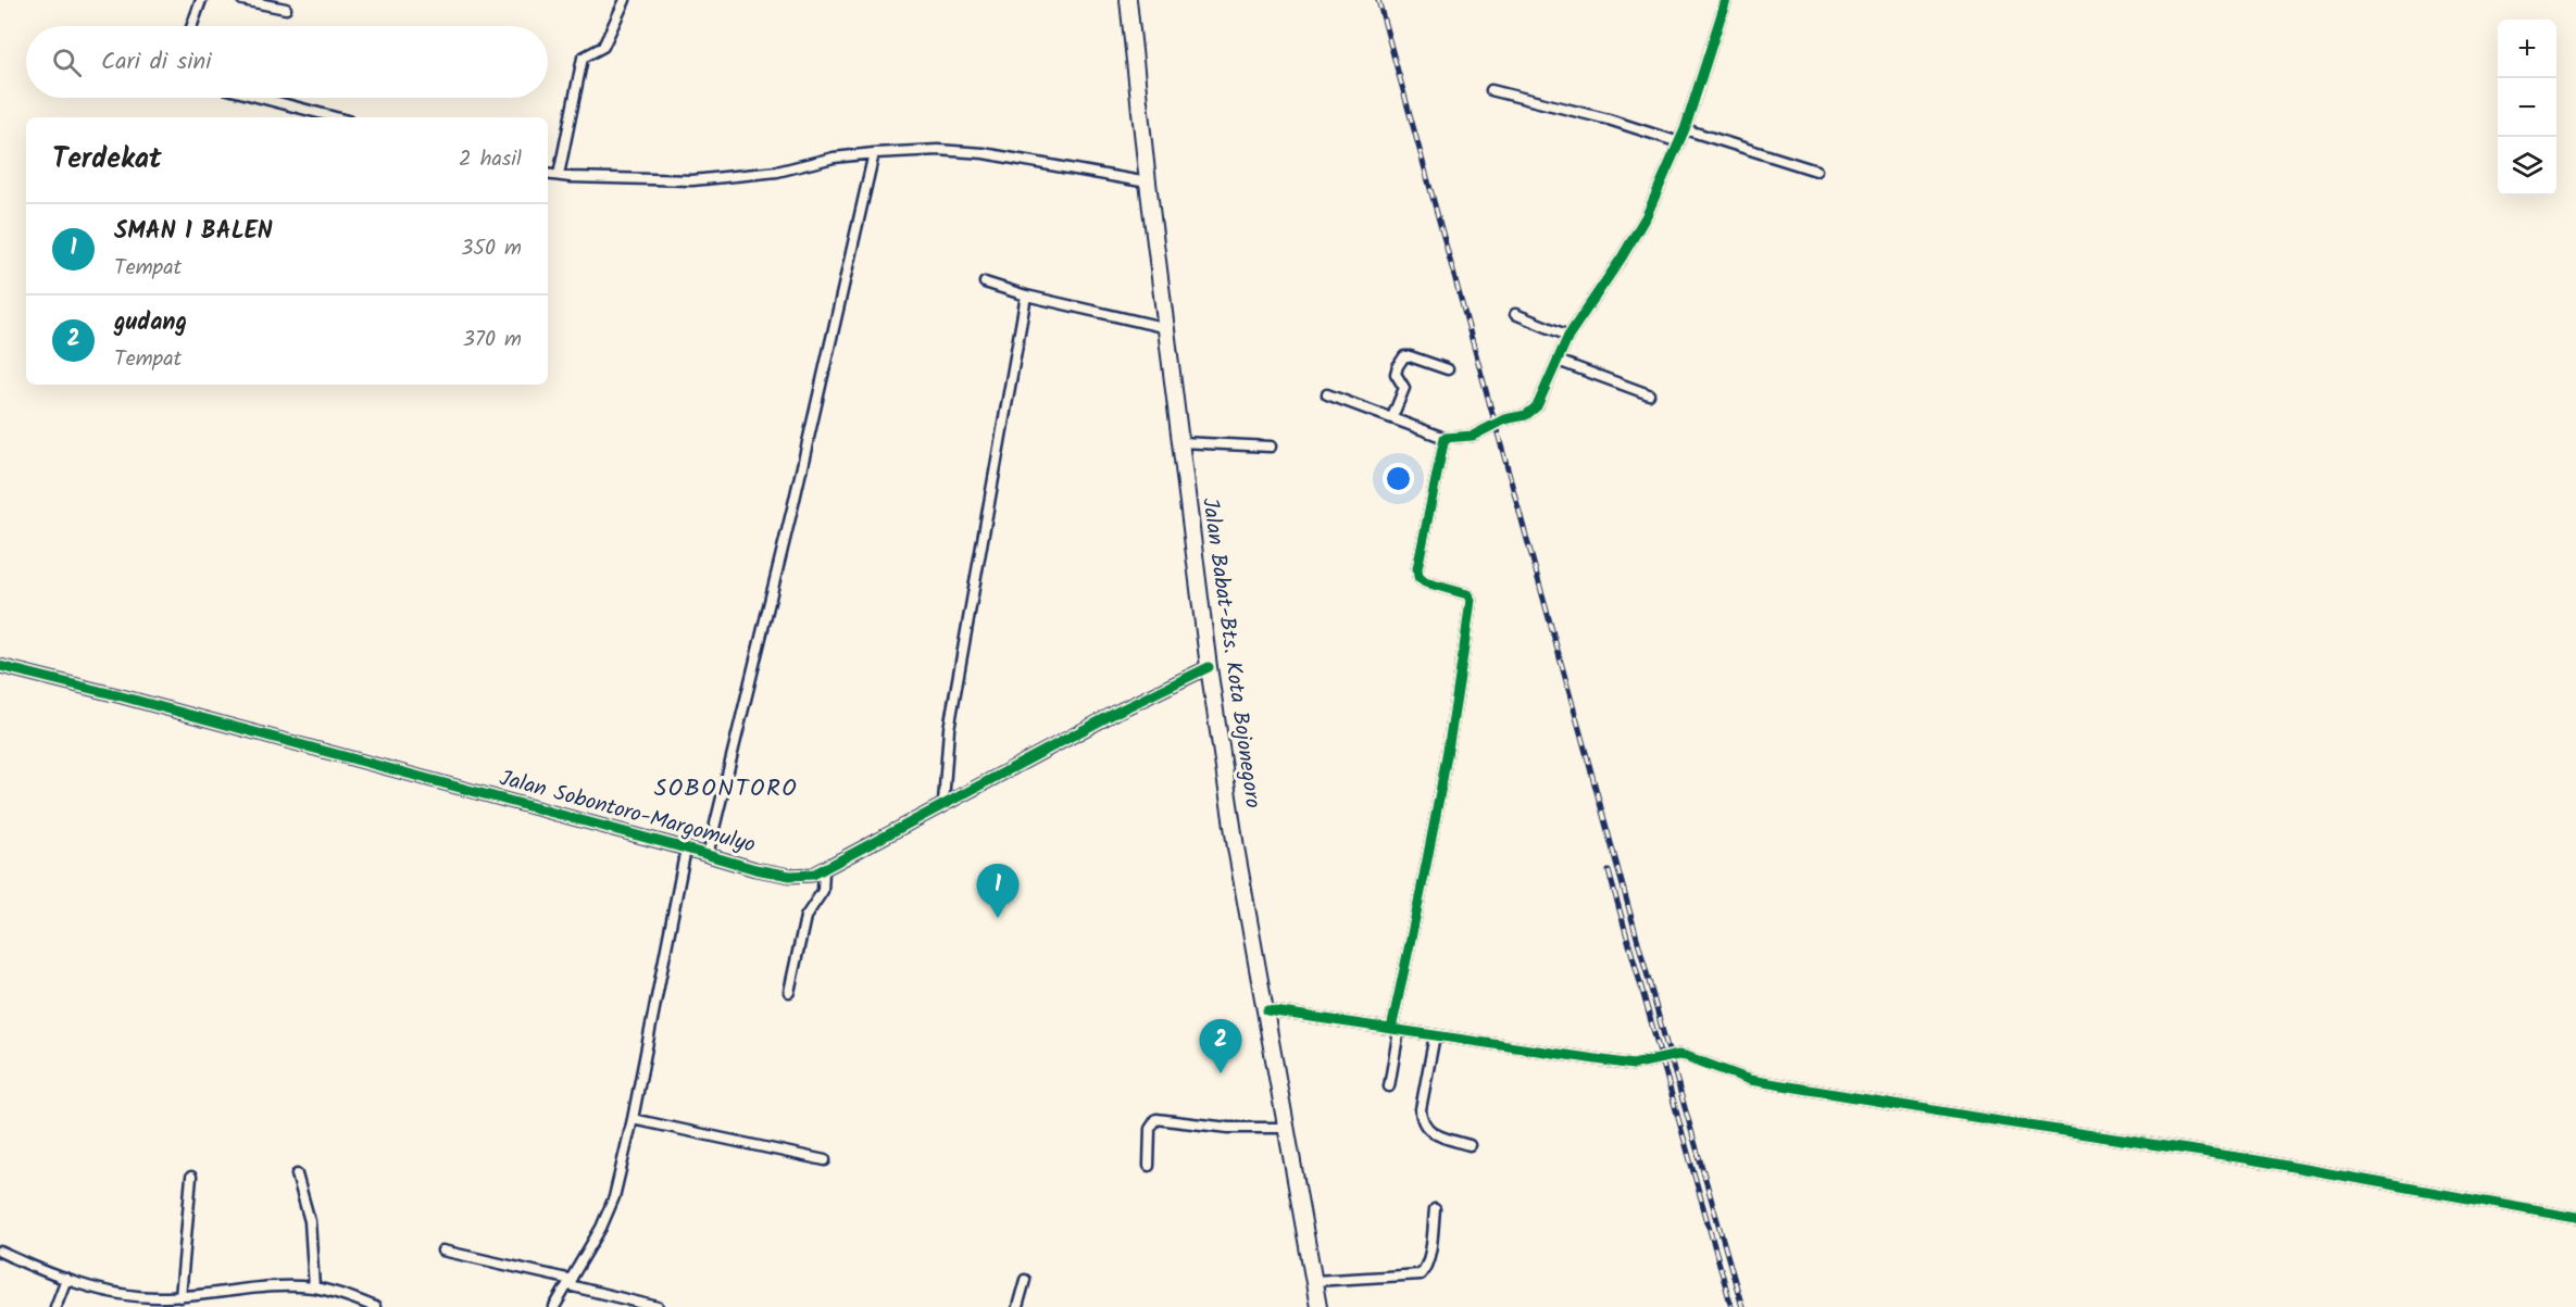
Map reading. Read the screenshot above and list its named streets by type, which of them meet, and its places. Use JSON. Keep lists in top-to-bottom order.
{
  "streets": {
    "highway": ["Jalan Babat-Bts. Kota Bojonegoro"],
    "street": ["Jalan Sobontoro-Margomulyo"]
  },
  "crossings": [
    ["Jalan Babat-Bts. Kota Bojonegoro", "Jalan Sobontoro-Margomulyo"]
  ],
  "districts": ["SOBONTORO"],
  "page": {
    "map_buttons": ["+", "−"],
    "search": "Cari di sini",
    "heading": ["Terdekat", "2 hasil"],
    "list": [
      {
        "mark": "1",
        "name": "SMAN 1 BALEN",
        "note": "Tempat",
        "value": "350 m"
      },
      {
        "mark": "2",
        "name": "gudang",
        "note": "Tempat",
        "value": "370 m"
      }
    ],
    "pins": ["1", "2"]
  }
}
